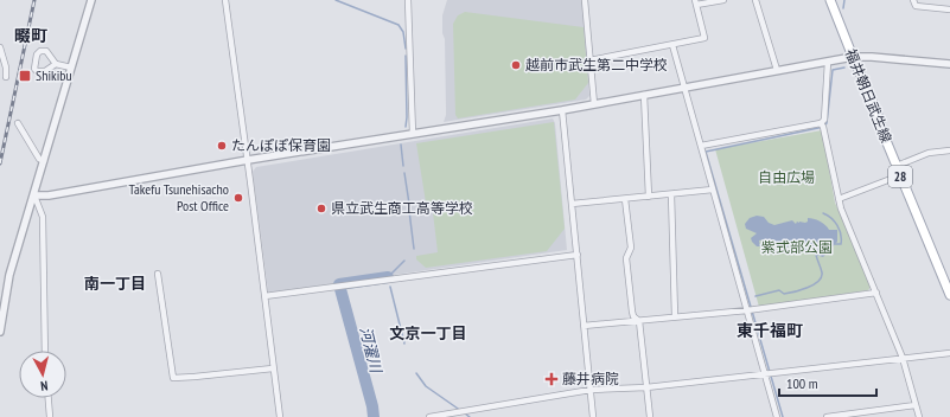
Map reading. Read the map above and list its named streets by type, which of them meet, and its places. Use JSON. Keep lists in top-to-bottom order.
{
  "streets": {
    "main road": ["福井朝日武生線", "28"]
  },
  "districts": [
    "畷町",
    "南一丁目",
    "東千福町",
    "文京一丁目"
  ],
  "water": ["河濯川"],
  "parks": ["自由広場", "紫式部公園"],
  "places": {
    "other": [
      "越前市武生第二中学校",
      "たんぽぽ保育園",
      "Takefu Tsunehisacho Post Office",
      "県立武生商工高等学校"
    ],
    "transit": ["Shikibu"],
    "health": ["藤井病院"]
  },
  "scale_bar": "100 m",
  "north": "bottom"
}
